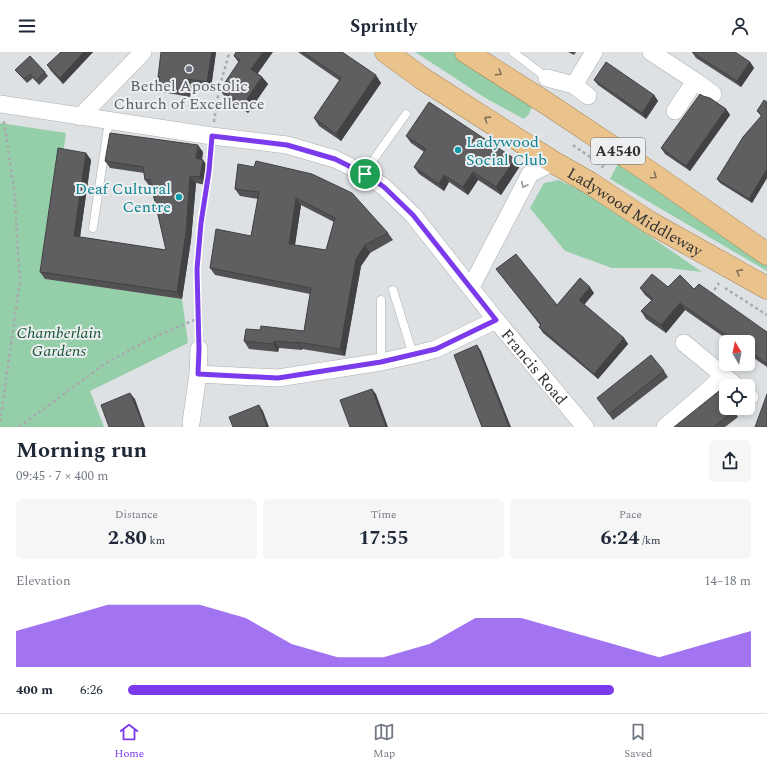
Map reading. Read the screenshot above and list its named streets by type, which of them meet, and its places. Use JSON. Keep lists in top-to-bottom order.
{
  "streets": {
    "highway": ["A4540", "Ladywood Middleway"],
    "street": ["Francis Road"]
  },
  "parks": ["Chamberlain Gardens"],
  "places": ["Bethel Apostolic Church of Excellence", "Ladywood Social Club", "Deaf Cultural Centre"],
  "north": "top",
  "page": {
    "header": "Sprintly",
    "heading": ["Morning run", "09:45 · 7 × 400 m"],
    "stats": [
      ["Distance", "2.80 km"],
      ["Time", "17:55"],
      ["Pace", "6:24 /km"]
    ],
    "chart": ["Elevation", "14–18 m"],
    "list": [
      {
        "name": "400 m",
        "note": "6:26"
      }
    ],
    "tabs": ["Home", "Map", "Saved"]
  }
}
